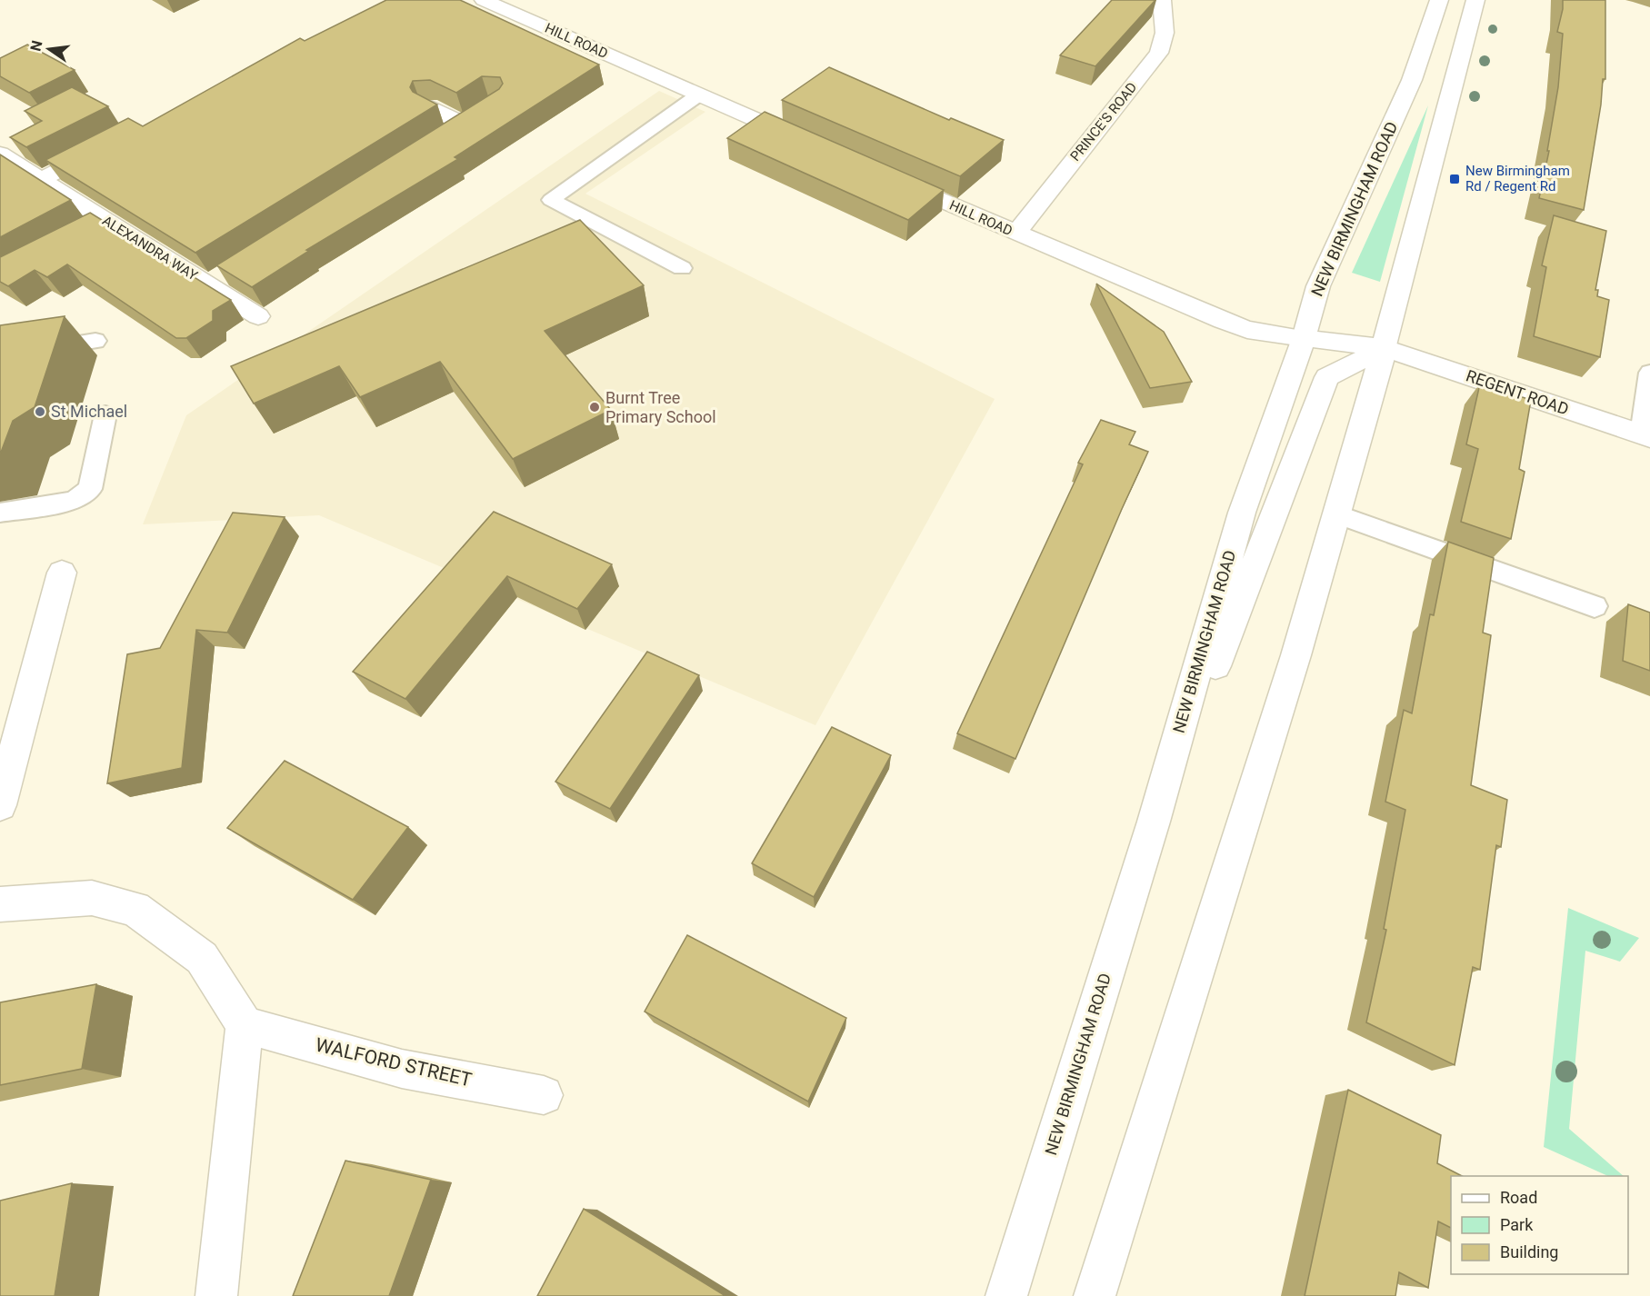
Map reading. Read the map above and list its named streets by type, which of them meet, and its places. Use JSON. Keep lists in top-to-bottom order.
{
  "streets": {
    "main road": [
      "HILL ROAD",
      "PRINCE'S ROAD",
      "NEW BIRMINGHAM ROAD",
      "ALEXANDRA WAY",
      "REGENT ROAD",
      "WALFORD STREET"
    ]
  },
  "crossings": [
    ["HILL ROAD", "PRINCE'S ROAD"],
    ["HILL ROAD", "NEW BIRMINGHAM ROAD"],
    ["HILL ROAD", "REGENT ROAD"]
  ],
  "places": {
    "transit": ["New Birmingham Rd / Regent Rd"],
    "other": ["Burnt Tree Primary School", "St Michael"]
  },
  "legend": ["Road", "Park", "Building"],
  "north": "left"
}
